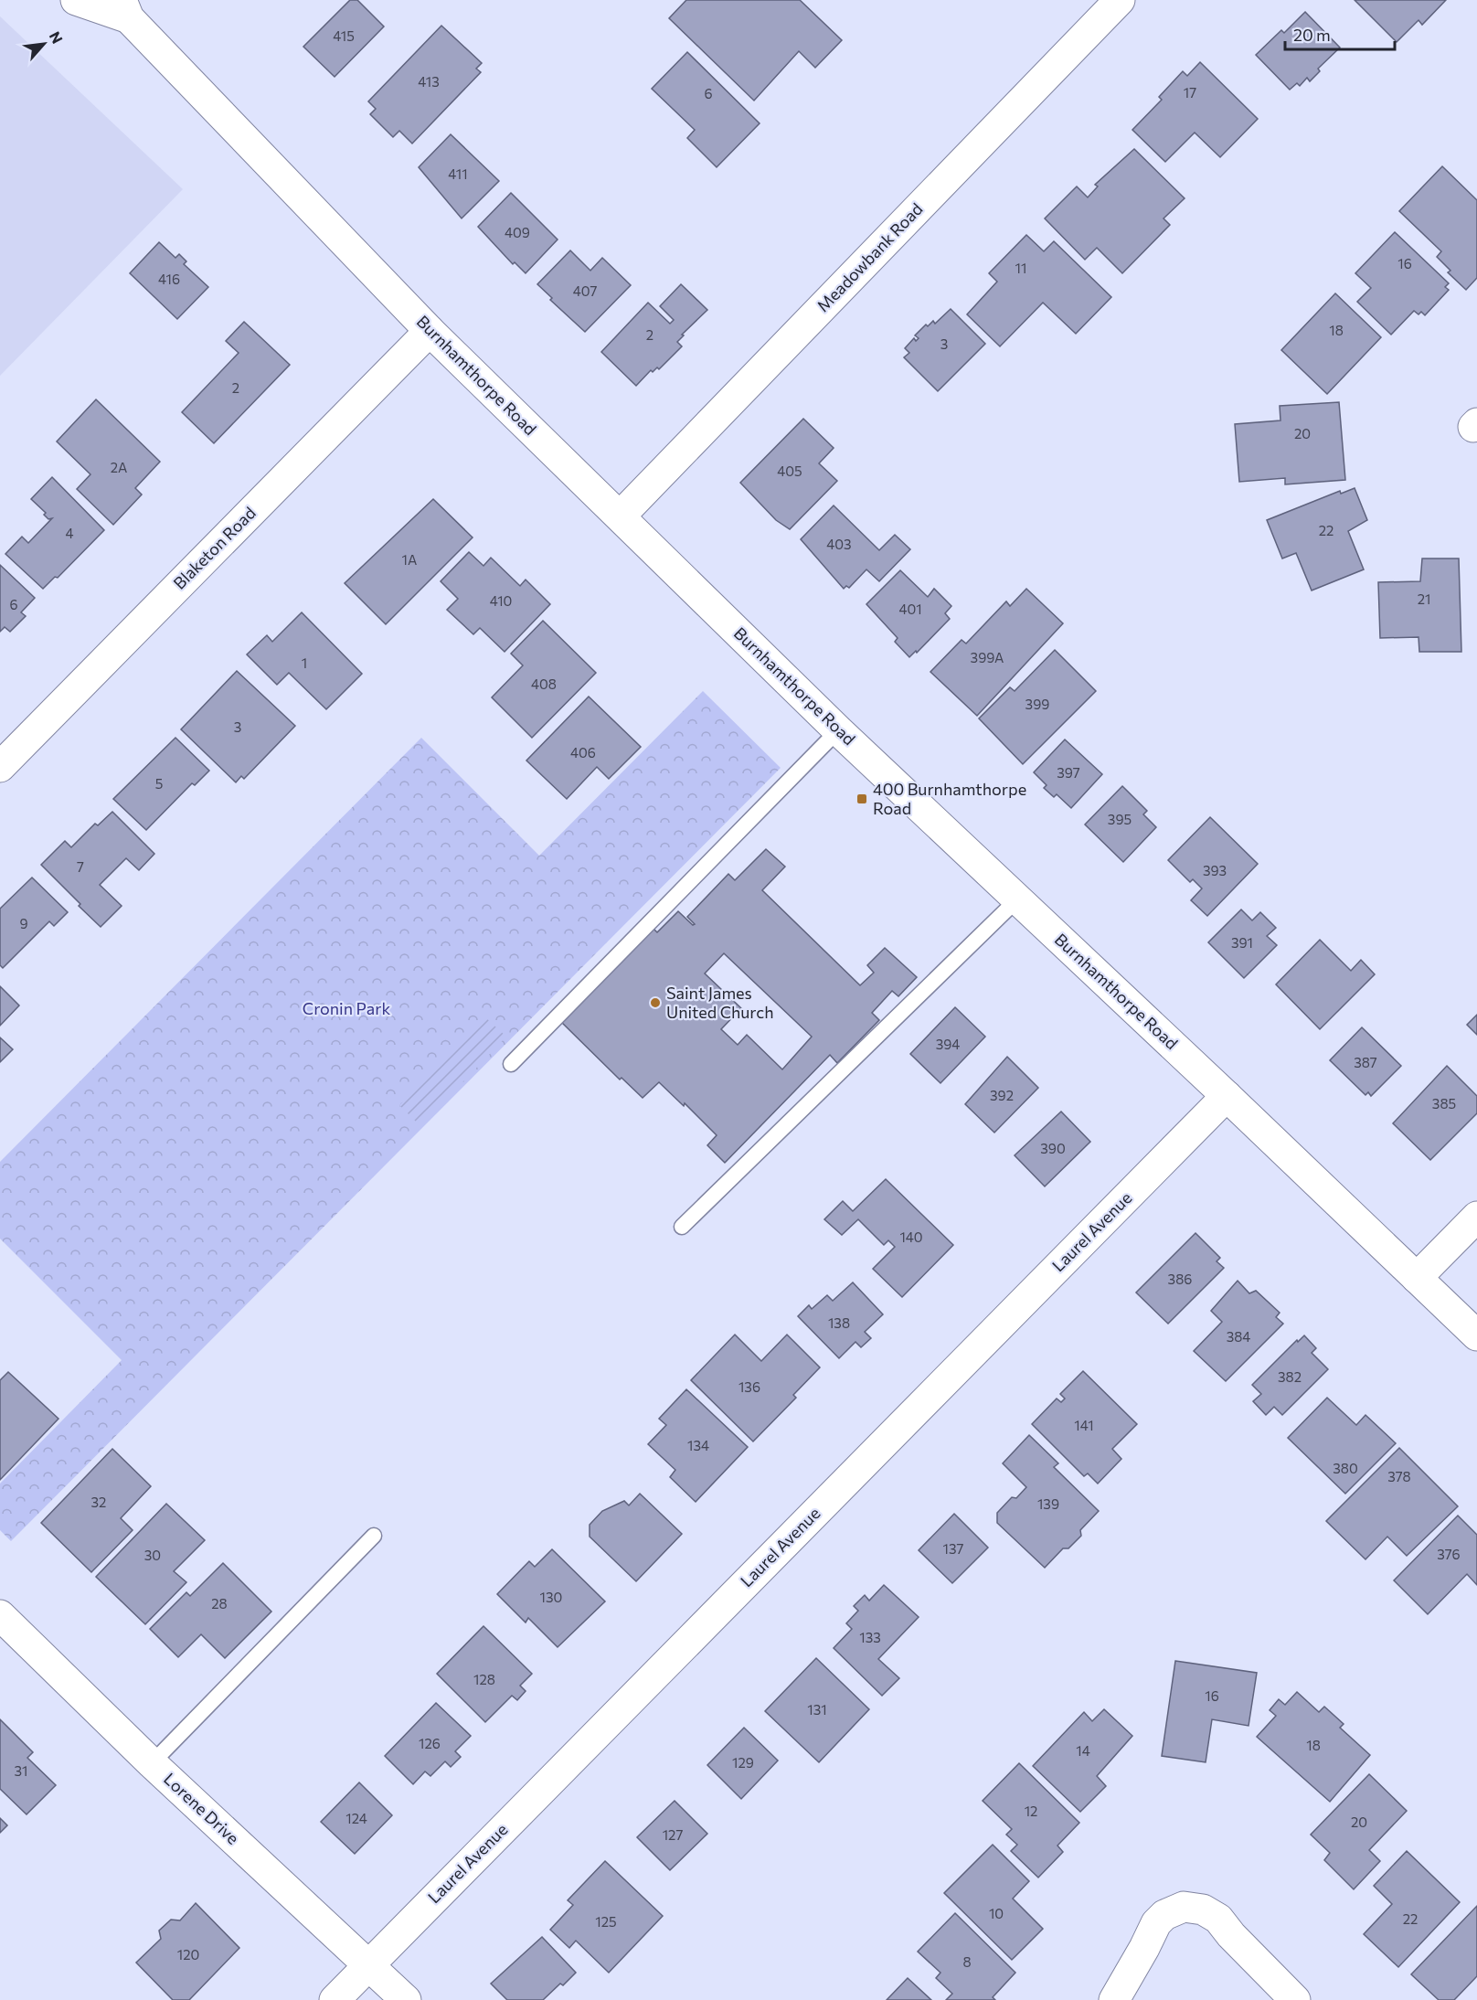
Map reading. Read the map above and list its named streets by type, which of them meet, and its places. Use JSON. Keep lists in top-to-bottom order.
{
  "streets": {
    "street": [
      "Meadowbank Road",
      "Burnhamthorpe Road",
      "Blaketon Road",
      "Laurel Avenue",
      "Lorene Drive"
    ]
  },
  "crossings": [
    ["Meadowbank Road", "Burnhamthorpe Road"],
    ["Burnhamthorpe Road", "Blaketon Road"],
    ["Burnhamthorpe Road", "Laurel Avenue"],
    ["Laurel Avenue", "Lorene Drive"]
  ],
  "parks": ["Cronin Park"],
  "places": {
    "transit": ["400 Burnhamthorpe Road"],
    "other": ["Saint James United Church"]
  },
  "house_numbers": [
    "415",
    "413",
    "17",
    "6",
    "411",
    "409",
    "16",
    "11",
    "416",
    "407",
    "18",
    "2",
    "3",
    "2",
    "20",
    "2A",
    "405",
    "22",
    "4",
    "403",
    "1A",
    "21",
    "410",
    "6",
    "401",
    "399A",
    "1",
    "408",
    "399",
    "3",
    "406",
    "397",
    "5",
    "395",
    "7",
    "393",
    "9",
    "391",
    "394",
    "387",
    "392",
    "385",
    "390",
    "140",
    "386",
    "138",
    "384",
    "382",
    "136",
    "141",
    "134",
    "380",
    "378",
    "32",
    "139",
    "137",
    "376",
    "30",
    "130",
    "28",
    "133",
    "128",
    "16",
    "131",
    "126",
    "18",
    "14",
    "129",
    "31",
    "12",
    "124",
    "20",
    "127",
    "10",
    "22",
    "125",
    "120",
    "8"
  ],
  "scale_bar": "20 m",
  "north": "top right"
}
